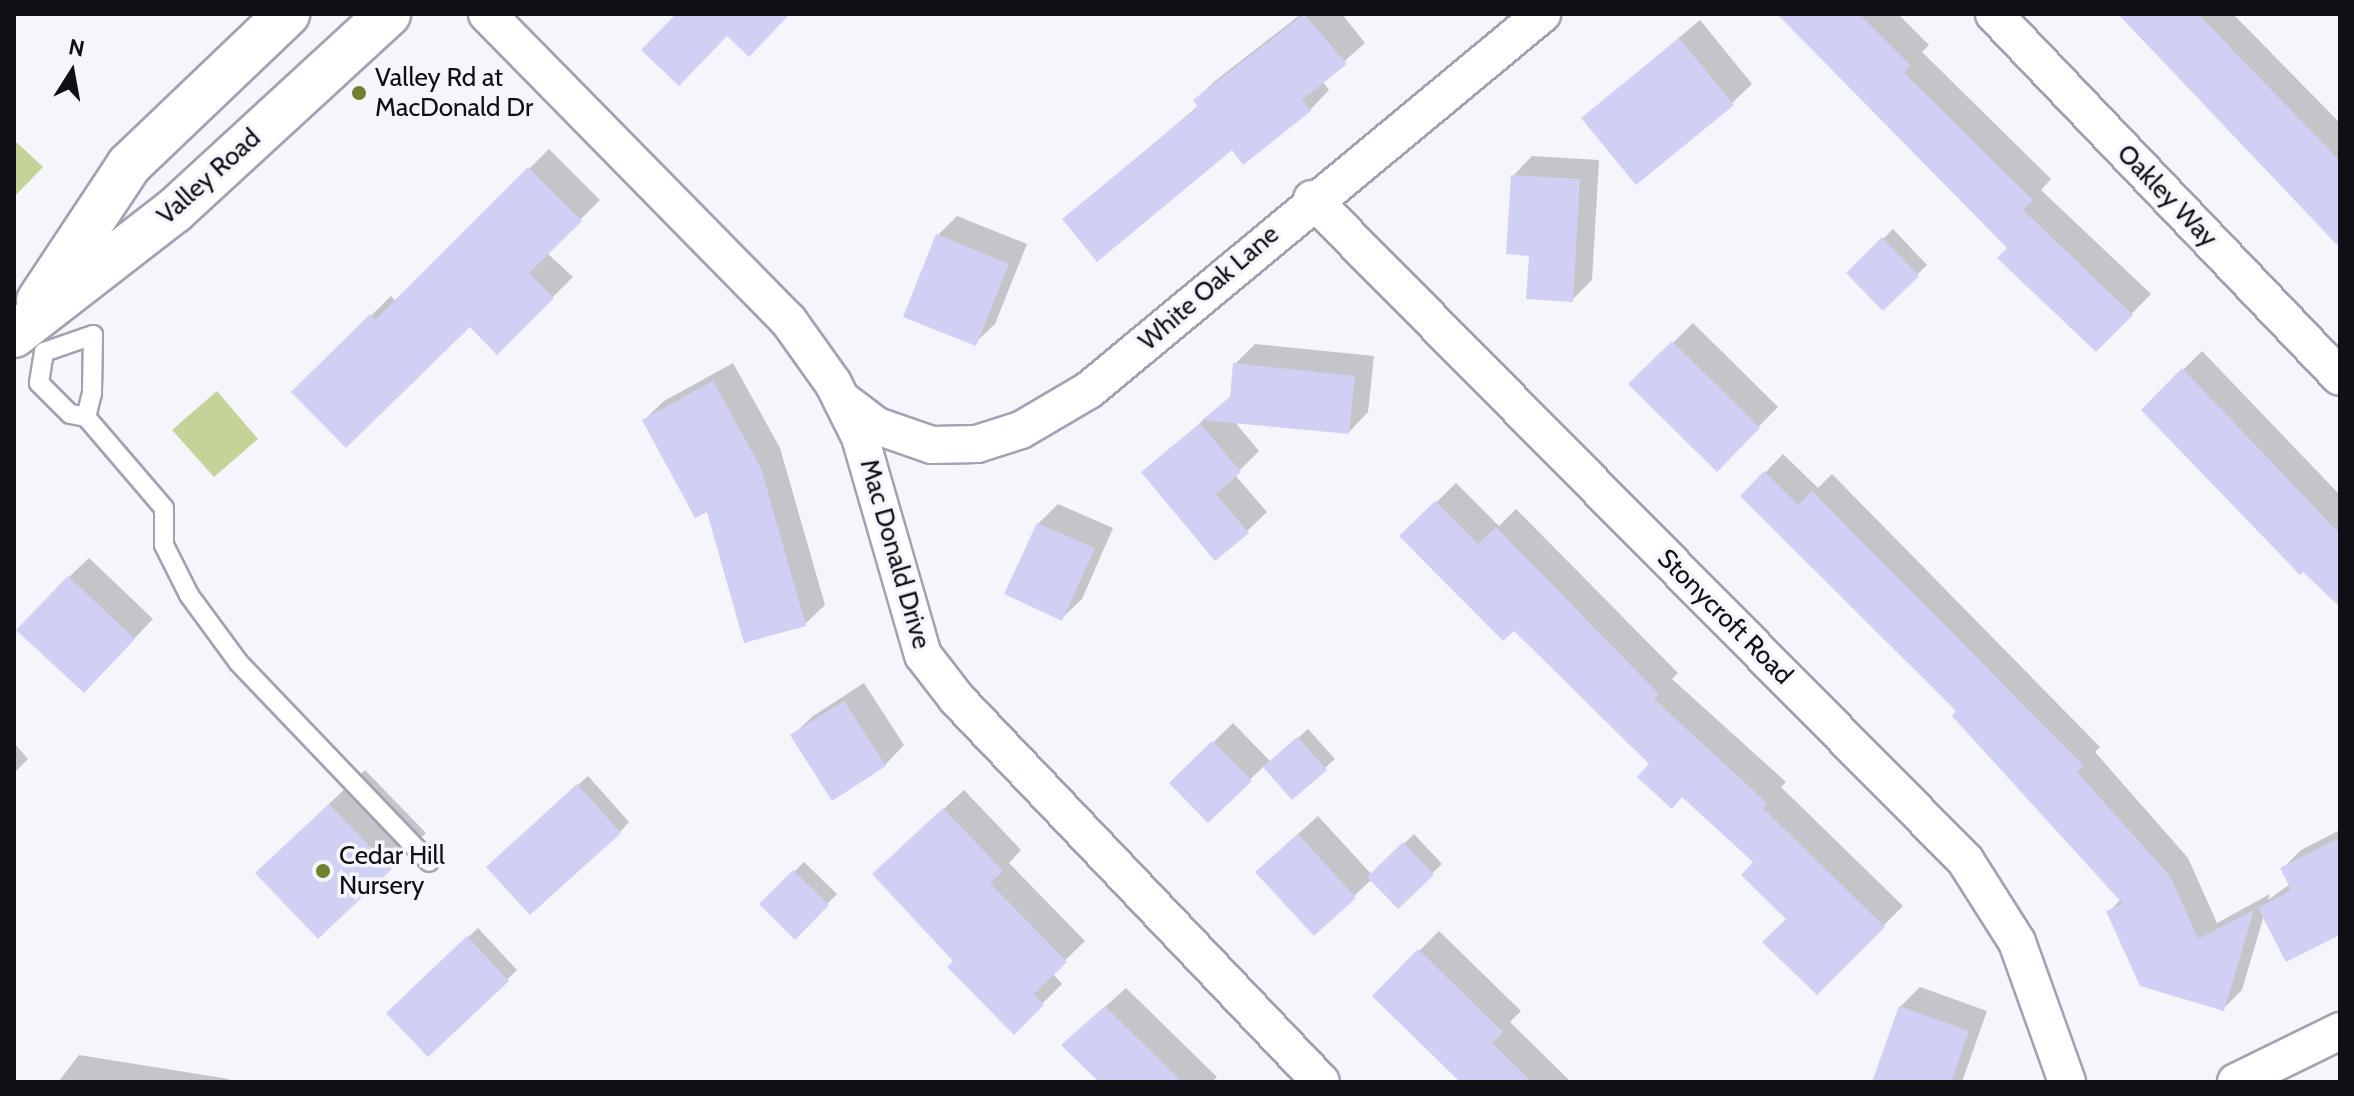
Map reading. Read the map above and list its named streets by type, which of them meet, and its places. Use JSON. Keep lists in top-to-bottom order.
{
  "streets": {
    "main road": ["Valley Road"],
    "street": [
      "Oakley Way",
      "White Oak Lane",
      "Mac Donald Drive",
      "Stonycroft Road"
    ]
  },
  "crossings": [
    ["White Oak Lane", "Mac Donald Drive"],
    ["White Oak Lane", "Stonycroft Road"]
  ],
  "places": ["Valley Rd at MacDonald Dr", "Cedar Hill Nursery"],
  "north": "top"
}
